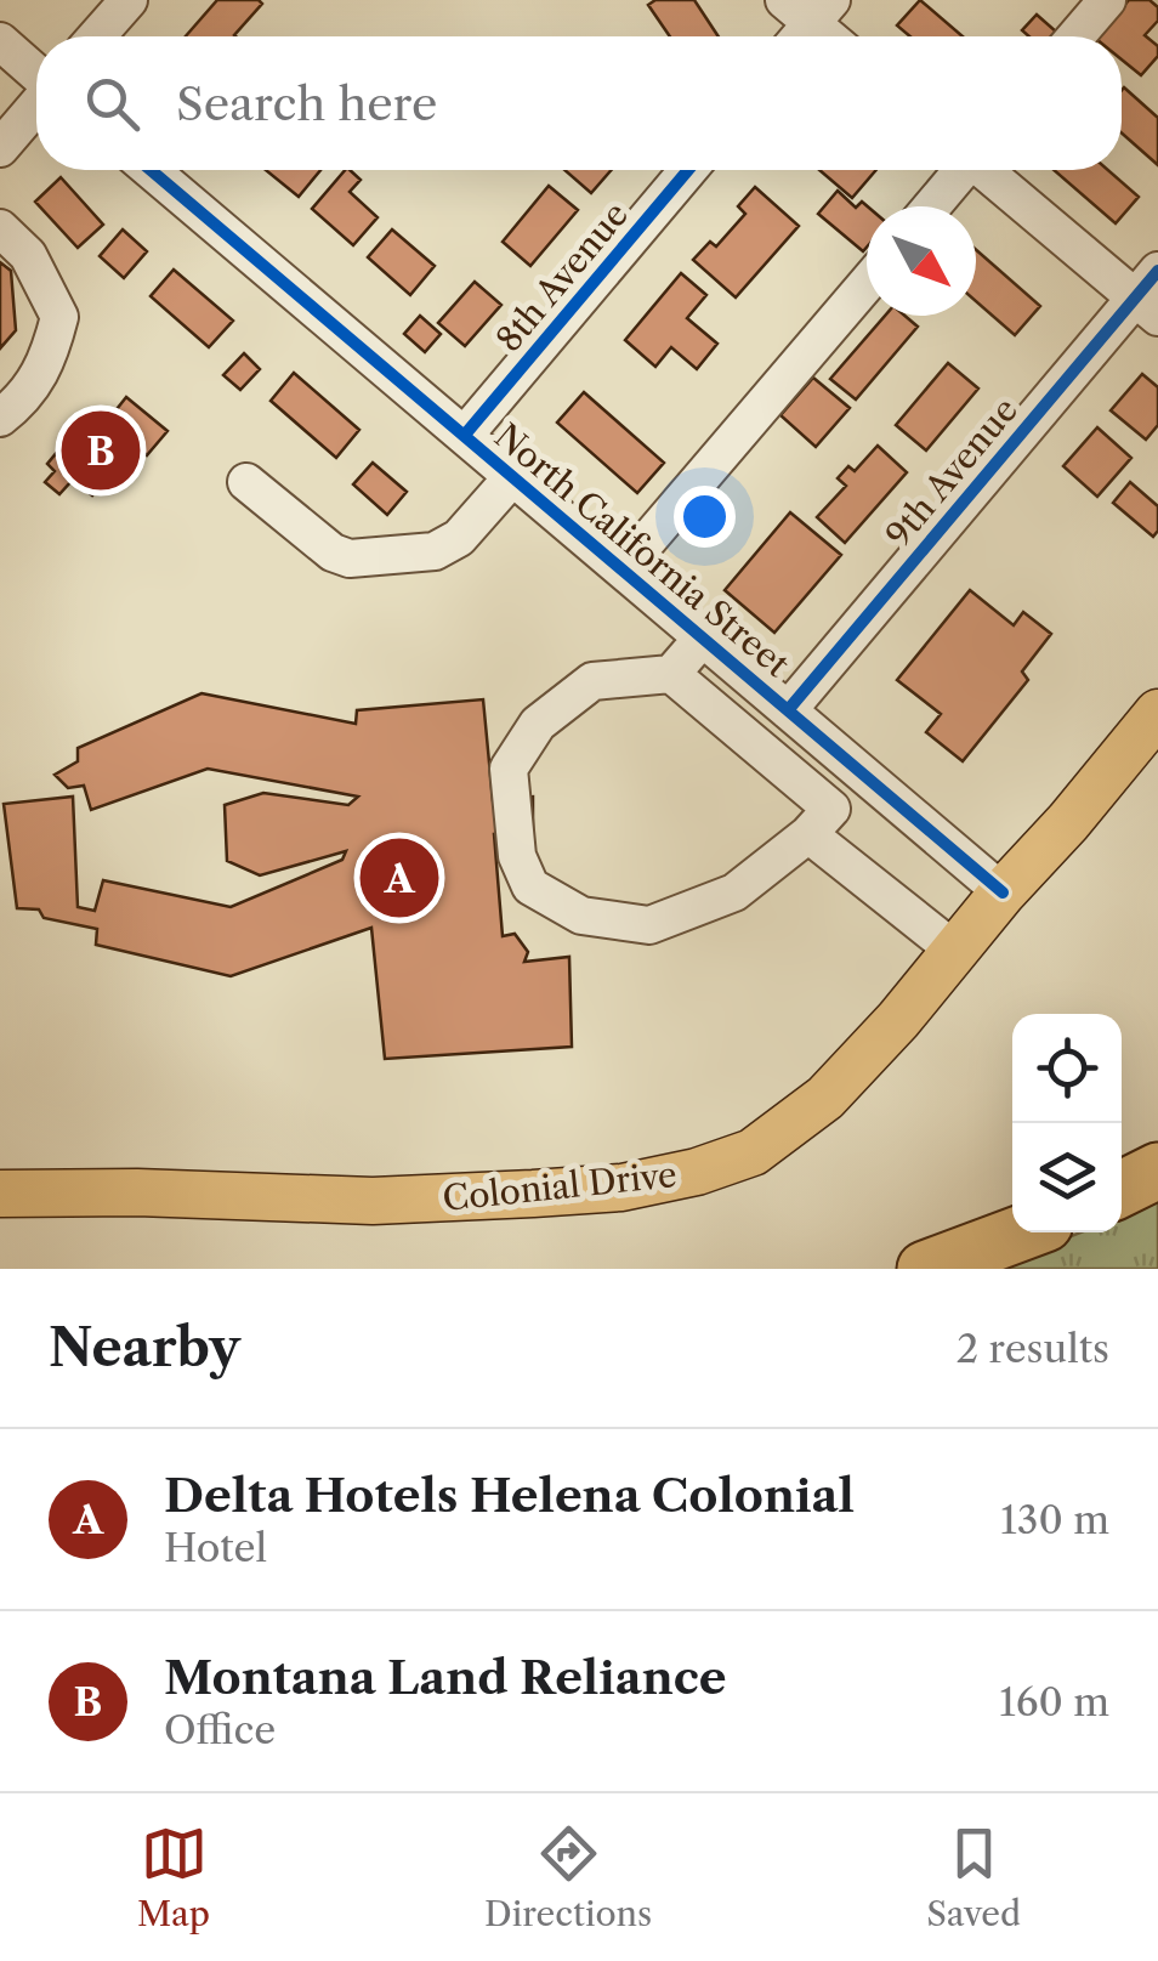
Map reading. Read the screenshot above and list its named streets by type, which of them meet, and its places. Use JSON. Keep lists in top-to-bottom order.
{
  "streets": {
    "main road": ["Colonial Drive"],
    "street": ["8th Avenue", "9th Avenue", "North California Street"]
  },
  "crossings": [
    ["8th Avenue", "North California Street"],
    ["9th Avenue", "North California Street"],
    ["North California Street", "Colonial Drive"]
  ],
  "north": "bottom right",
  "page": {
    "search": "Search here",
    "pins": ["B", "A"],
    "heading": ["Nearby", "2 results"],
    "list": [
      {
        "mark": "A",
        "name": "Delta Hotels Helena Colonial",
        "note": "Hotel",
        "value": "130 m"
      },
      {
        "mark": "B",
        "name": "Montana Land Reliance",
        "note": "Office",
        "value": "160 m"
      }
    ],
    "nav": ["Map", "Directions", "Saved"]
  }
}
